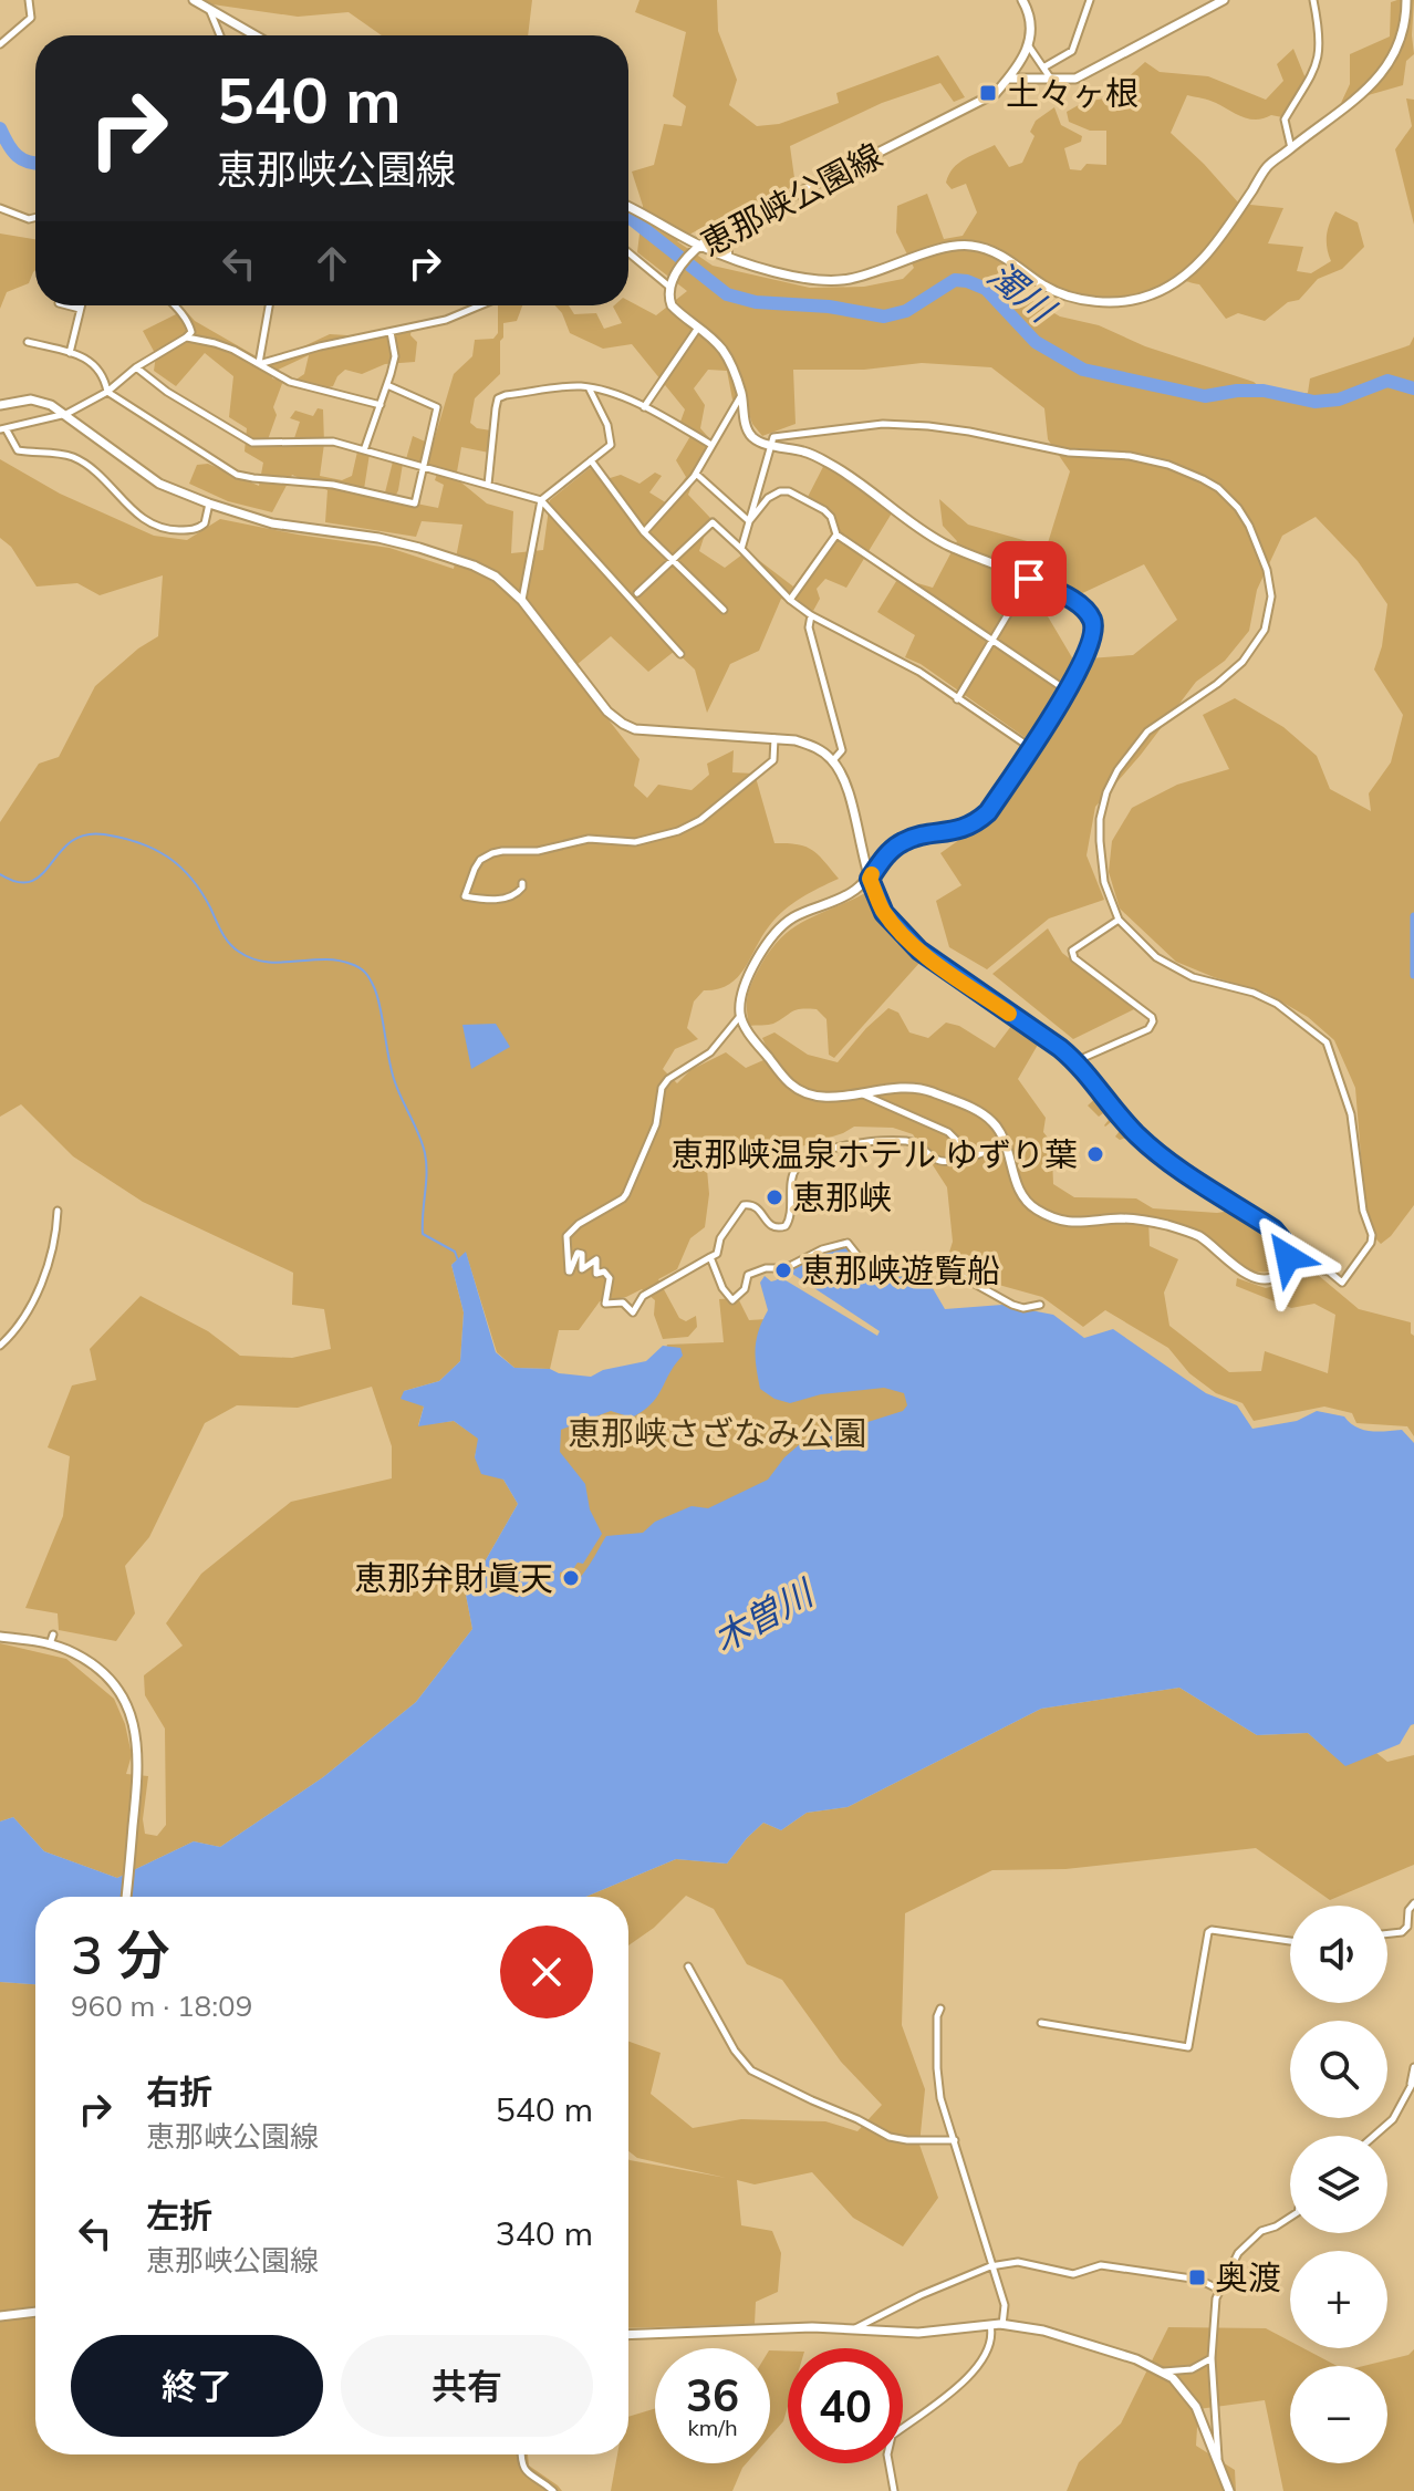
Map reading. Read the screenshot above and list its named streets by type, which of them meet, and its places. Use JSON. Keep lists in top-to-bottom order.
{
  "streets": {
    "street": ["恵那峡公園線"]
  },
  "water": ["濁川", "木曽川"],
  "parks": ["恵那峡さざなみ公園"],
  "places": {
    "transit": ["土々ヶ根", "奥渡"],
    "other": [
      "恵那峡温泉ホテル ゆずり葉",
      "恵那峡",
      "恵那峡遊覧船",
      "恵那弁財眞天"
    ]
  },
  "page": {
    "turn": ["540 m", "恵那峡公園線"],
    "heading": ["3 分", "960 m · 18:09"],
    "map_buttons": ["+", "−"],
    "list": [
      {
        "name": "右折",
        "note": "恵那峡公園線",
        "value": "540 m"
      },
      {
        "name": "左折",
        "note": "恵那峡公園線",
        "value": "340 m"
      }
    ],
    "buttons": ["終了", "共有"],
    "speed": "36 km/h",
    "limit": "40"
  }
}
